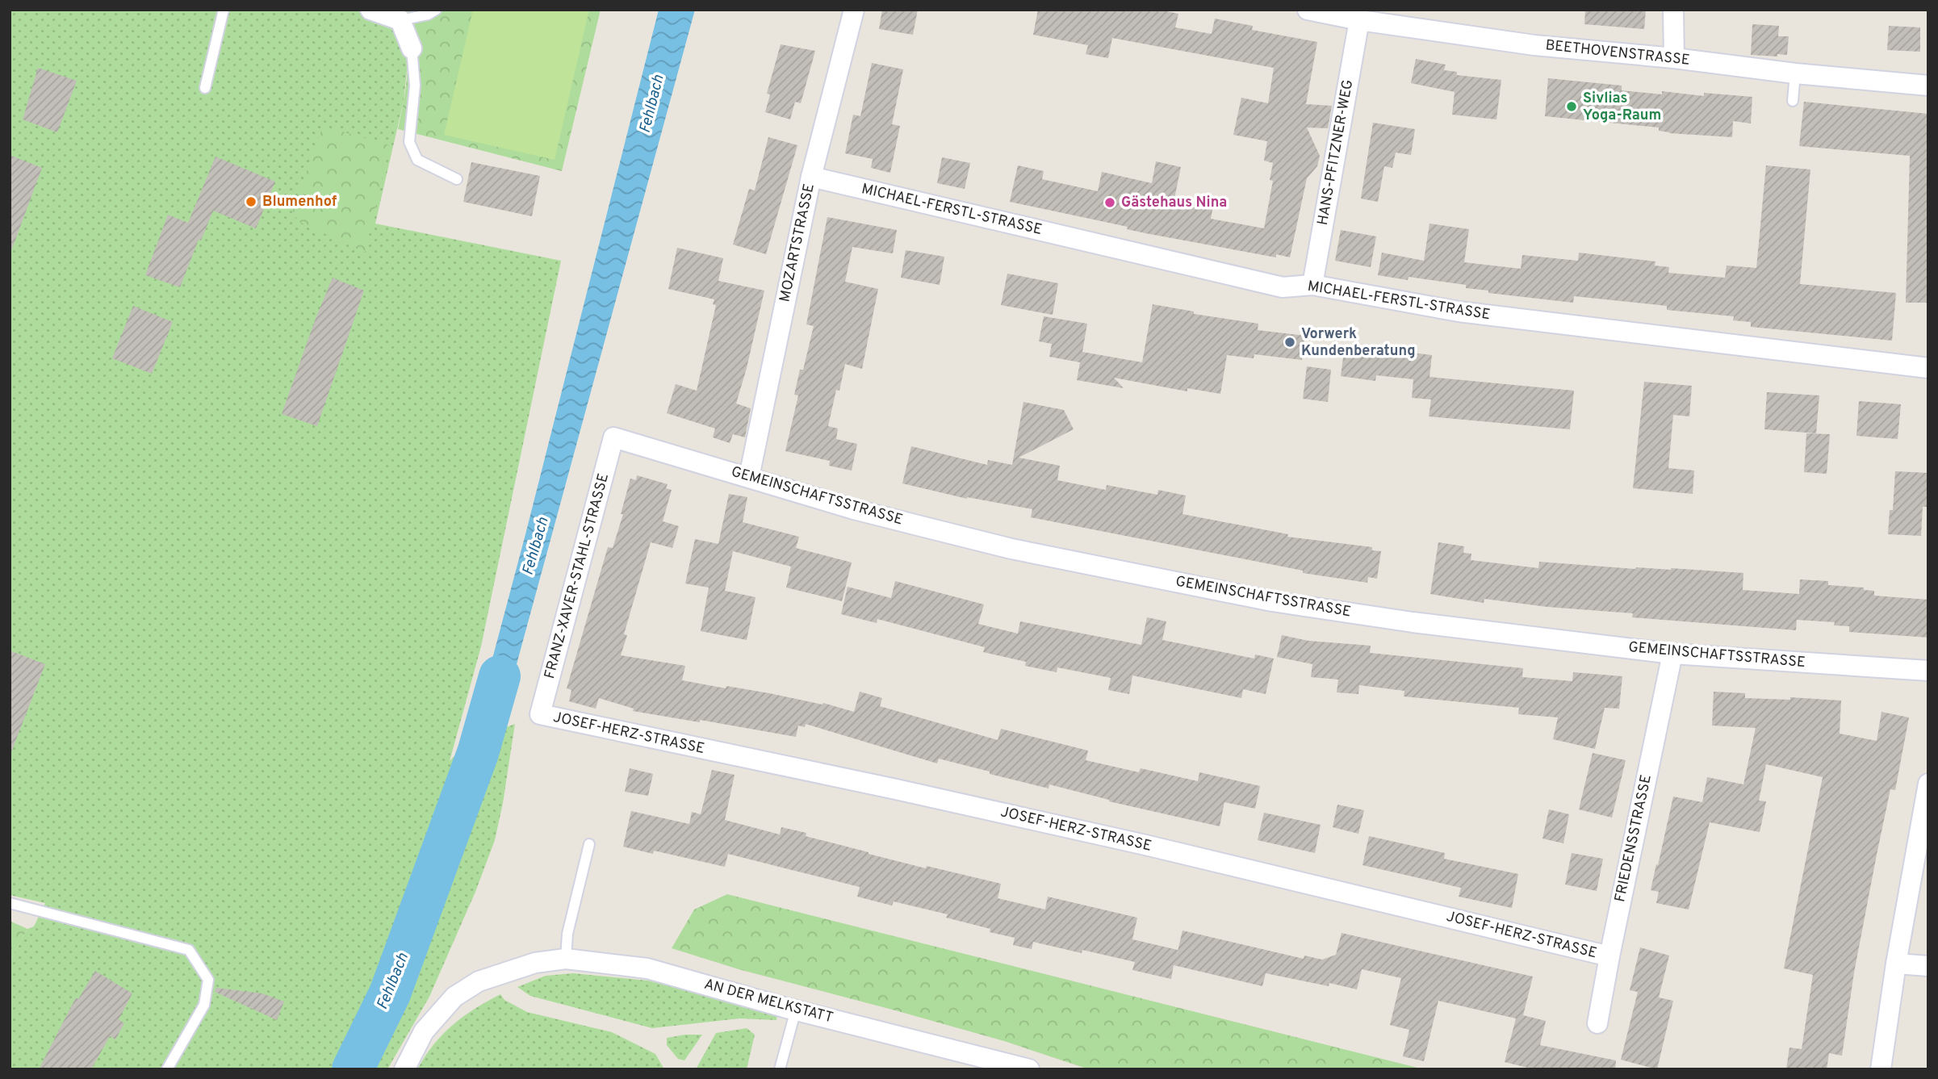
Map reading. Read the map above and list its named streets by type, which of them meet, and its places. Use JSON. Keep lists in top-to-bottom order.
{
  "streets": {
    "street": [
      "BEETHOVENSTRASSE",
      "HANS-PFITZNER-WEG",
      "MICHAEL-FERSTL-STRASSE",
      "MOZARTSTRASSE",
      "GEMEINSCHAFTSSTRASSE",
      "FRANZ-XAVER-STAHL-STRASSE",
      "JOSEF-HERZ-STRASSE",
      "FRIEDENSSTRASSE",
      "AN DER MELKSTATT"
    ]
  },
  "crossings": [
    ["BEETHOVENSTRASSE", "HANS-PFITZNER-WEG"],
    ["HANS-PFITZNER-WEG", "MICHAEL-FERSTL-STRASSE"],
    ["MICHAEL-FERSTL-STRASSE", "MOZARTSTRASSE"],
    ["MOZARTSTRASSE", "GEMEINSCHAFTSSTRASSE"],
    ["GEMEINSCHAFTSSTRASSE", "FRANZ-XAVER-STAHL-STRASSE"],
    ["GEMEINSCHAFTSSTRASSE", "FRIEDENSSTRASSE"],
    ["FRANZ-XAVER-STAHL-STRASSE", "JOSEF-HERZ-STRASSE"],
    ["JOSEF-HERZ-STRASSE", "FRIEDENSSTRASSE"]
  ],
  "water": ["Fehlbach"],
  "places": [
    "Sivlias Yoga-Raum",
    "Blumenhof",
    "Gästehaus Nina",
    "Vorwerk Kundenberatung"
  ]
}
